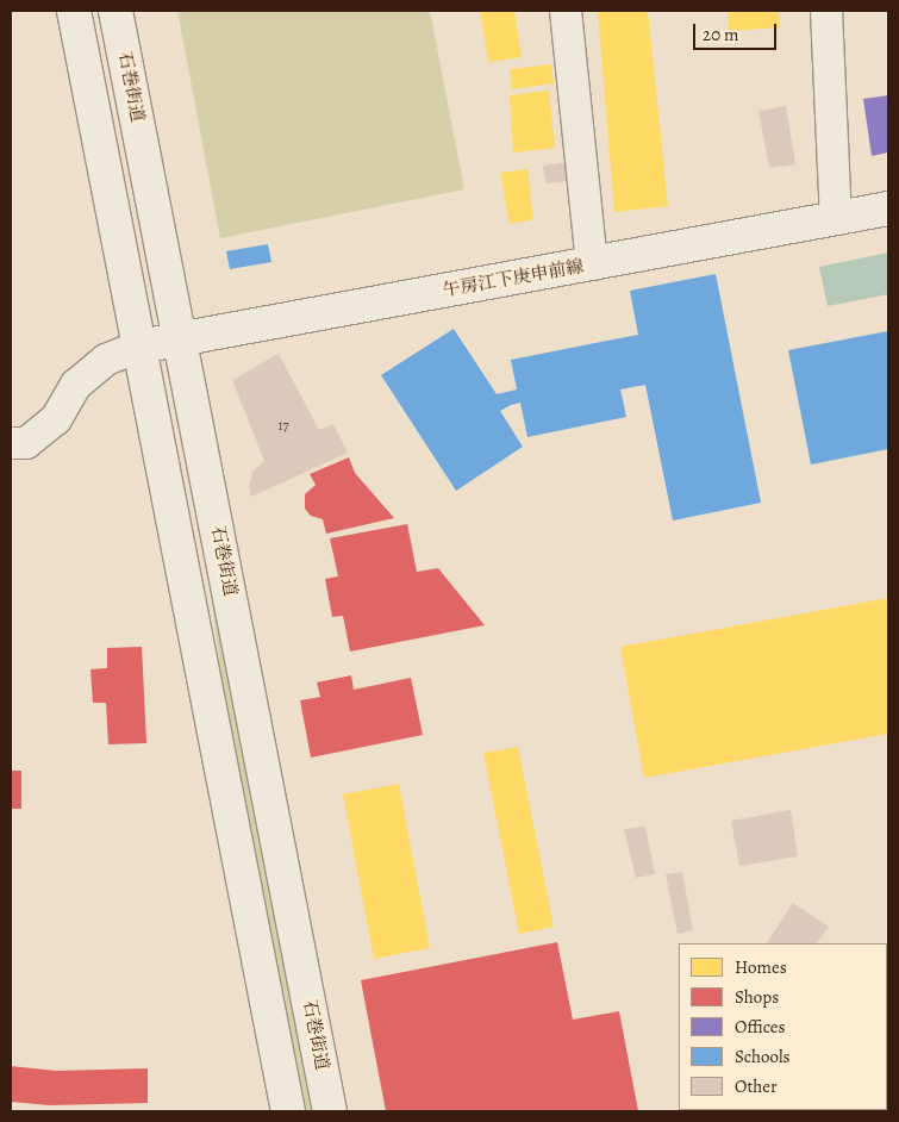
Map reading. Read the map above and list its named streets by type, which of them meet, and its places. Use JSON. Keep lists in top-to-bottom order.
{
  "streets": {
    "street": ["石巻街道", "午房江下庚申前線"]
  },
  "crossings": [
    ["石巻街道", "午房江下庚申前線"]
  ],
  "house_numbers": ["17"],
  "legend": [
    "Homes",
    "Shops",
    "Offices",
    "Schools",
    "Other"
  ],
  "scale_bar": "20 m"
}
